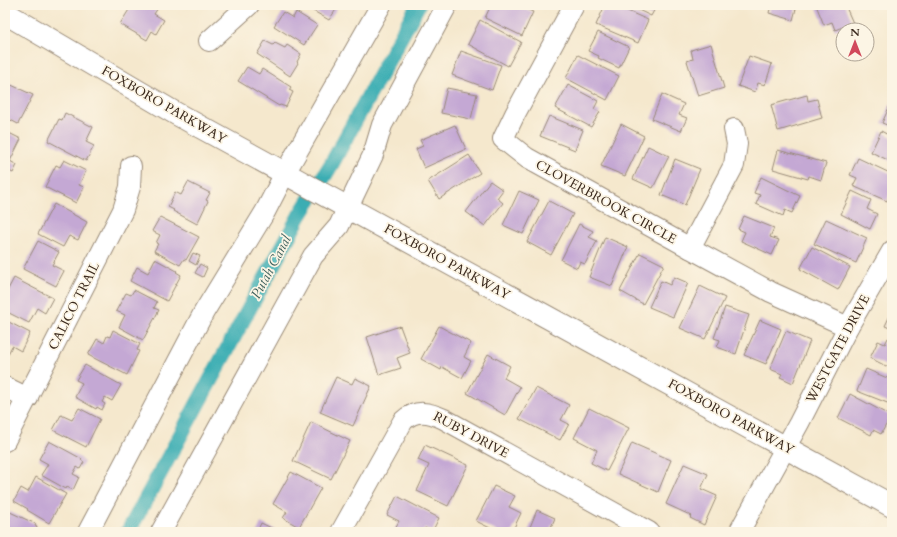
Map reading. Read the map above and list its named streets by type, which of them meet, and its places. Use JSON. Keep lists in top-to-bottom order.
{
  "streets": {
    "main road": ["FOXBORO PARKWAY"],
    "street": [
      "CLOVERBROOK CIRCLE",
      "CALICO TRAIL",
      "WESTGATE DRIVE",
      "RUBY DRIVE"
    ]
  },
  "crossings": [
    ["FOXBORO PARKWAY", "WESTGATE DRIVE"],
    ["CLOVERBROOK CIRCLE", "WESTGATE DRIVE"]
  ],
  "water": ["Putah Canal"],
  "north": "top"
}
